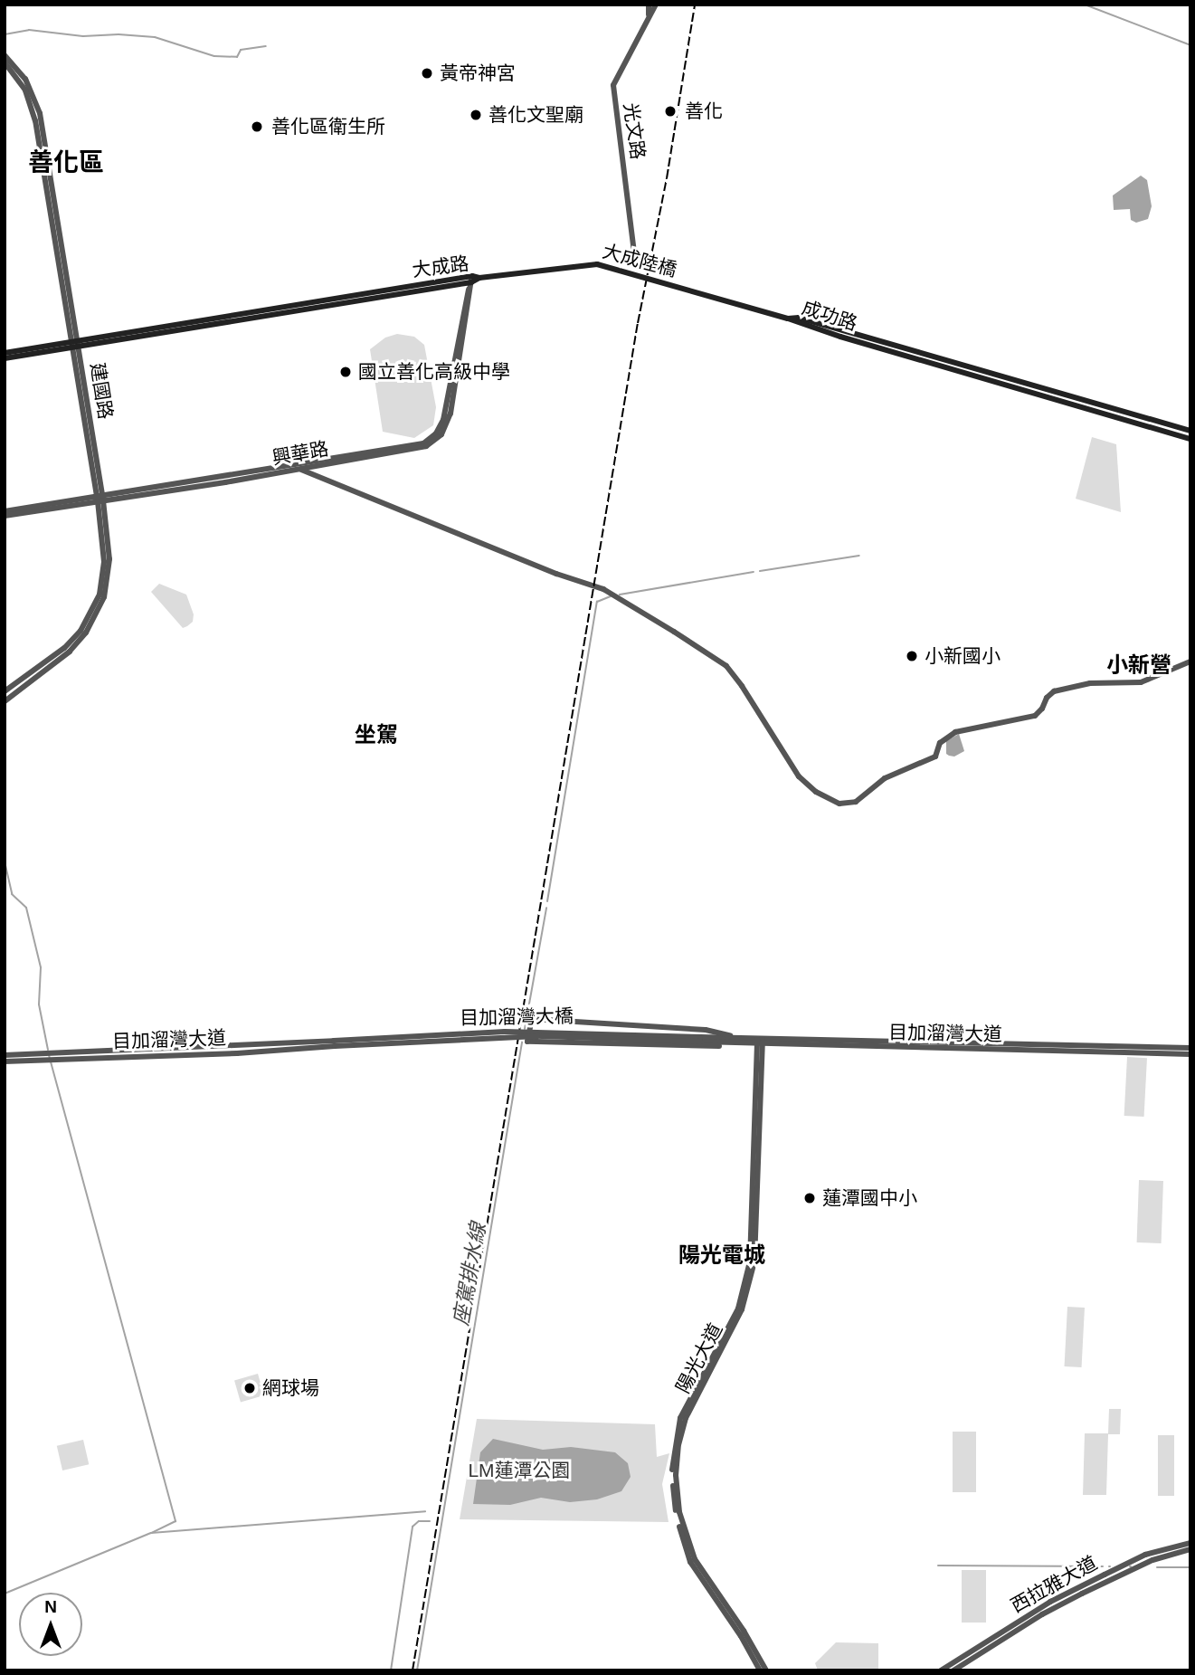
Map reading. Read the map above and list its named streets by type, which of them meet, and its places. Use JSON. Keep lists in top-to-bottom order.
{
  "streets": {
    "main road": ["大成陸橋", "大成路", "成功路"],
    "street": [
      "光文路",
      "建國路",
      "興華路",
      "目加溜灣大橋",
      "目加溜灣大道",
      "陽光大道",
      "西拉雅大道"
    ]
  },
  "crossings": [
    ["大成陸橋", "大成路"],
    ["大成陸橋", "成功路"],
    ["大成路", "建國路"],
    ["大成路", "興華路"],
    ["建國路", "興華路"],
    ["目加溜灣大橋", "目加溜灣大道"],
    ["目加溜灣大道", "陽光大道"]
  ],
  "districts": [
    "善化區",
    "小新營",
    "坐駕",
    "陽光電城"
  ],
  "water": ["座駕排水線"],
  "parks": ["LM蓮潭公園"],
  "places": [
    "黃帝神宮",
    "善化",
    "善化文聖廟",
    "善化區衛生所",
    "國立善化高級中學",
    "小新國小",
    "蓮潭國中小",
    "網球場"
  ],
  "north": "top"
}
